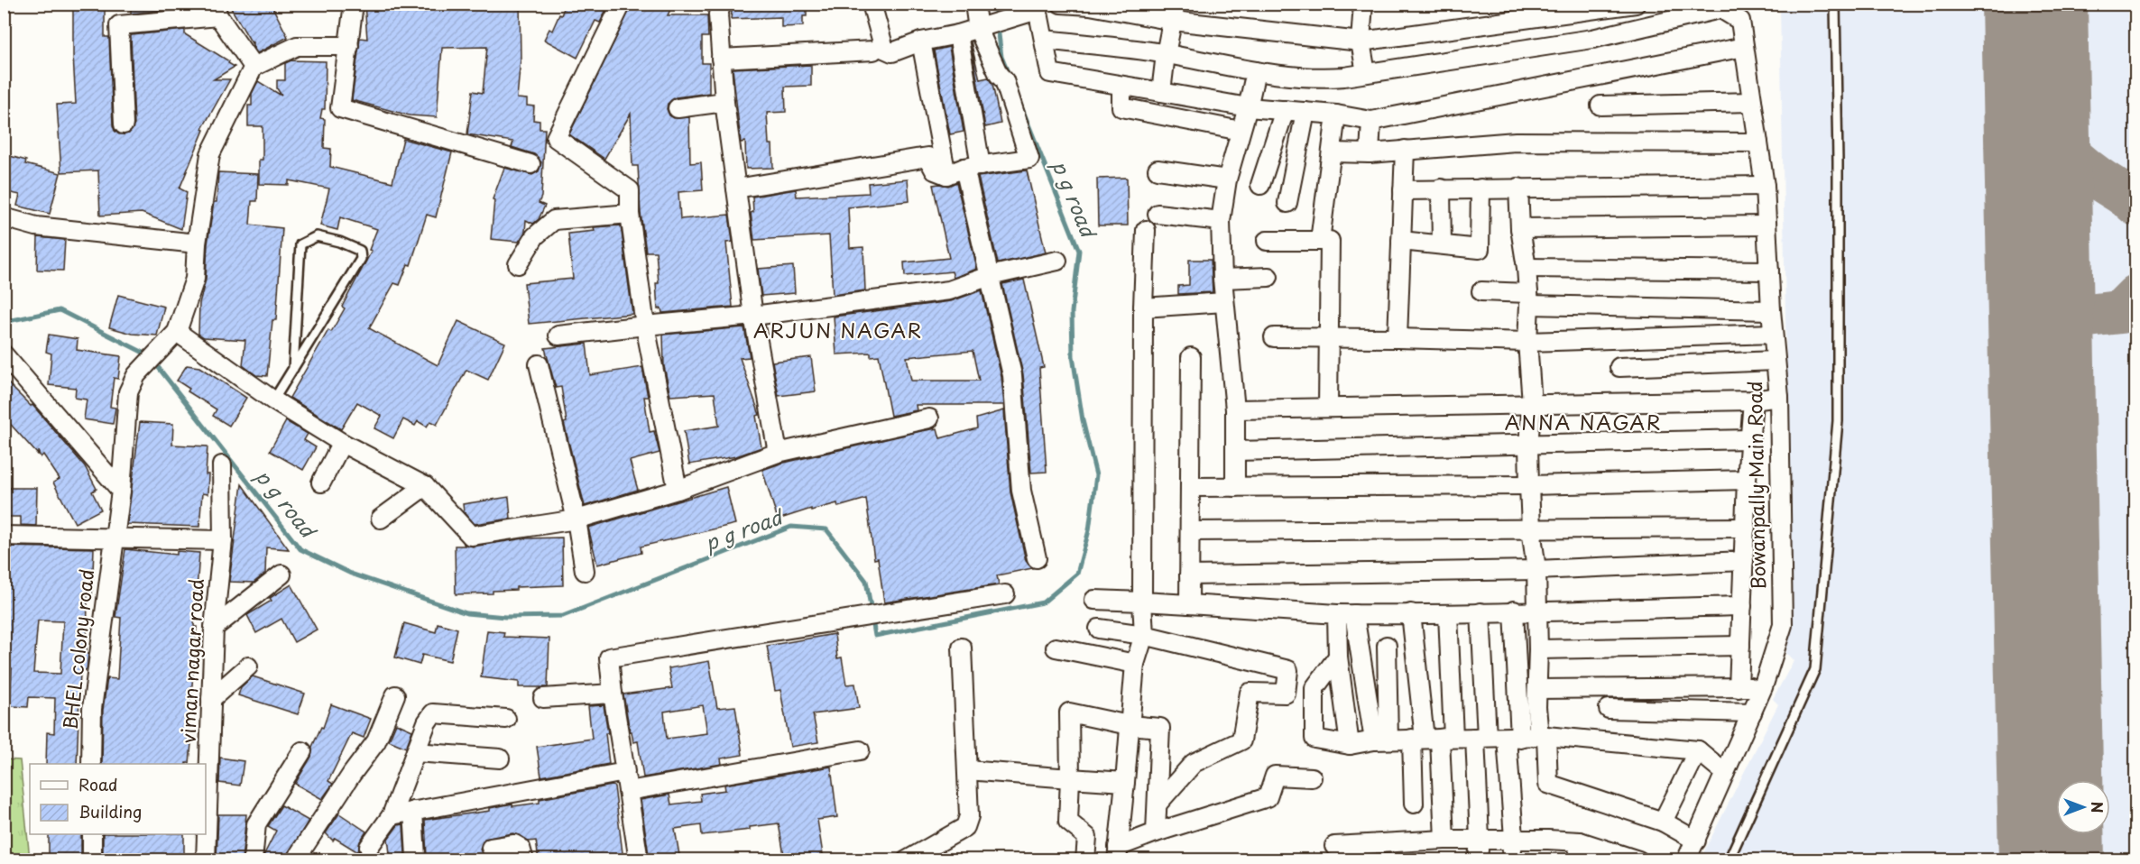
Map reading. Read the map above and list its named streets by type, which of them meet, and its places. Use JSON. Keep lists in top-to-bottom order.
{
  "streets": {
    "street": ["Bowanpally Main Road", "BHEL colony road", "viman nagar road"]
  },
  "districts": ["ARJUN NAGAR", "ANNA NAGAR"],
  "water": ["p g road"],
  "legend": ["Road", "Building"],
  "north": "right"
}
